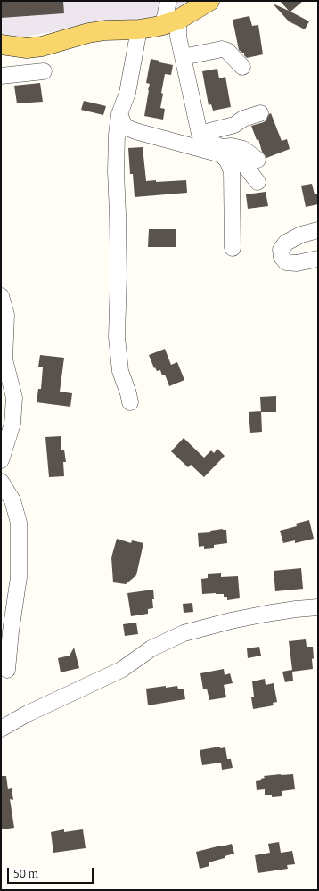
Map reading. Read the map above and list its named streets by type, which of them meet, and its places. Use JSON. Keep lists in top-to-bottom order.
{
  "scale_bar": "50 m"
}
